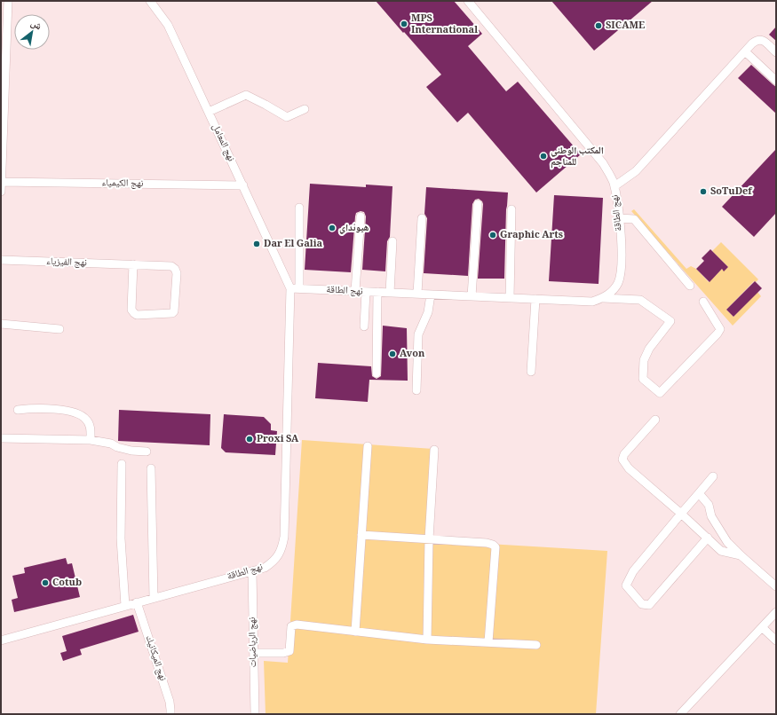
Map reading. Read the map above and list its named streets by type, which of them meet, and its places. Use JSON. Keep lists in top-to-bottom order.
{
  "streets": {
    "street": [
      "نهج المعامل",
      "نهج الكيمياء",
      "نهج الطاقة",
      "نهج الفيزياء",
      "نهج الرياضيات",
      "نهج الميكانيك"
    ]
  },
  "crossings": [
    ["نهج المعامل", "نهج الكيمياء"],
    ["نهج المعامل", "نهج الطاقة"],
    ["نهج الطاقة", "نهج الرياضيات"],
    ["نهج الطاقة", "نهج الميكانيك"]
  ],
  "places": [
    "MPS International",
    "SICAME",
    "المكتب الوطني للمناجم",
    "SoTuDef",
    "هيونداي",
    "Graphic Arts",
    "Dar El Galia",
    "Avon",
    "Proxi SA",
    "Cotub"
  ],
  "north": "top right"
}
